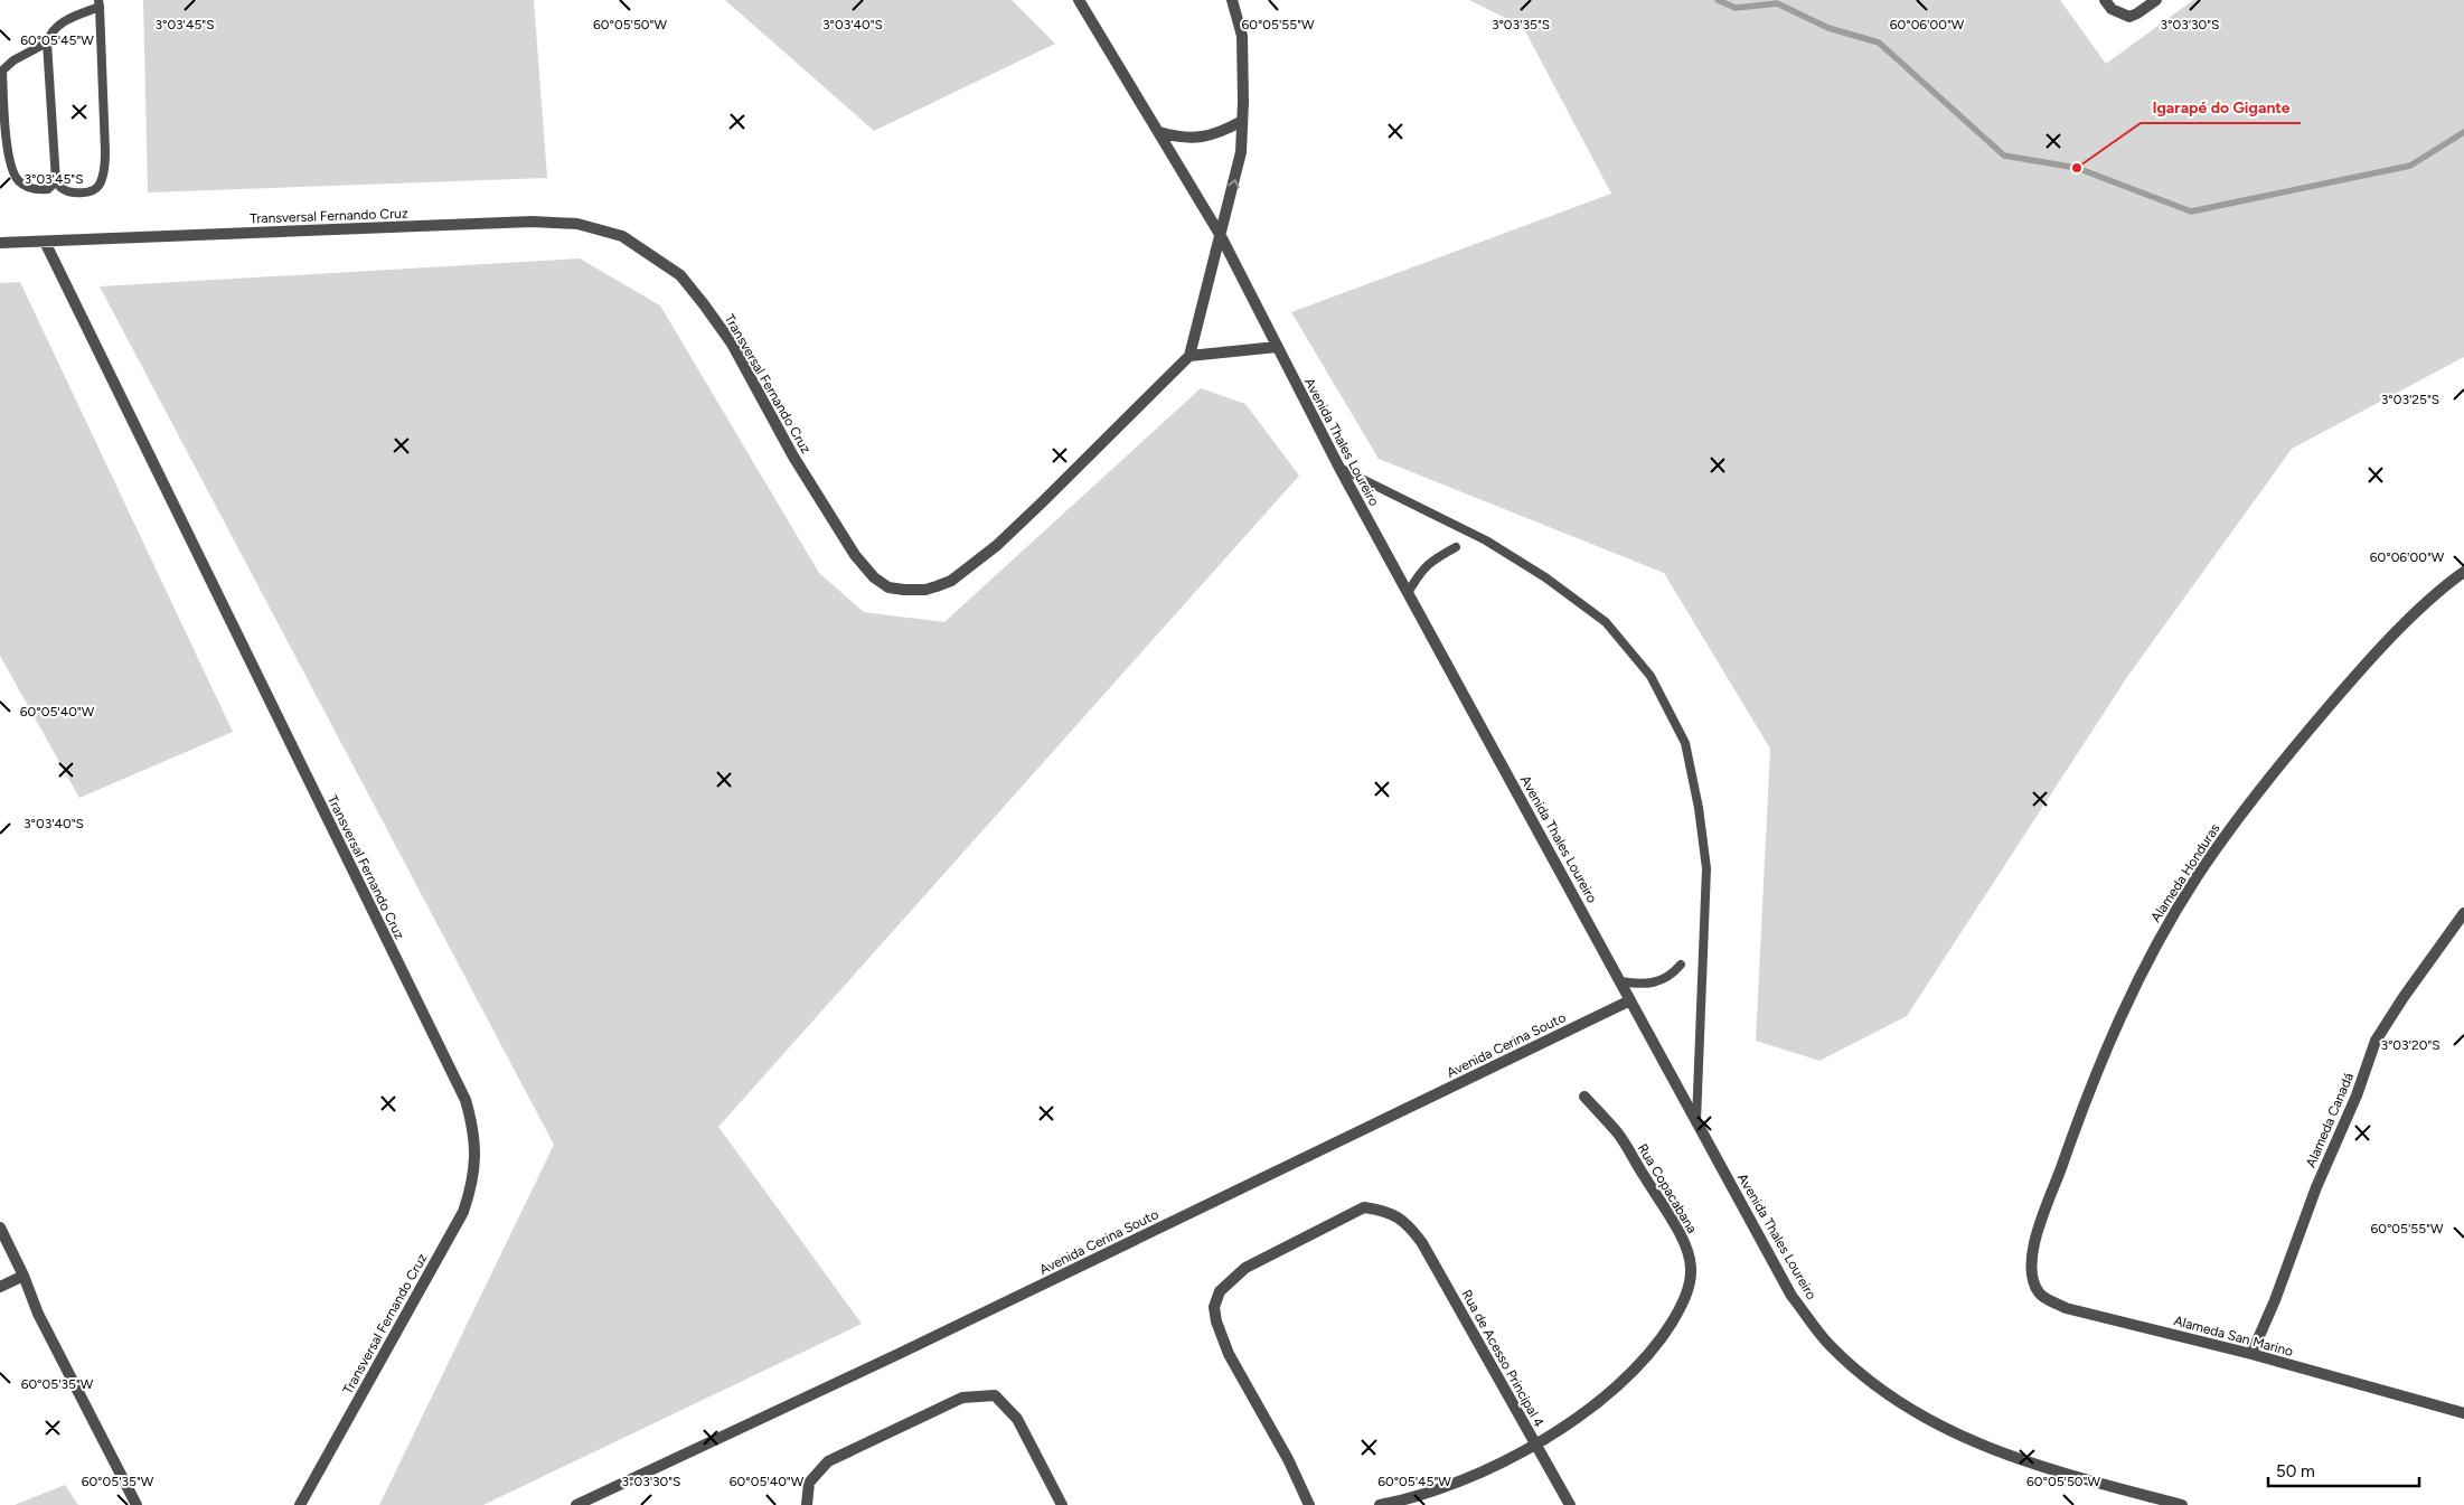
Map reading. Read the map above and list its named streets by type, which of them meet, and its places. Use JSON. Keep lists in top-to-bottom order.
{
  "streets": {
    "street": [
      "Transversal Fernando Cruz",
      "Avenida Thales Loureiro",
      "Alameda Honduras",
      "Avenida Cerina Souto",
      "Alameda Canadá",
      "Rua Copacabana",
      "Alameda San Marino",
      "Rua de Acesso Principal 4"
    ]
  },
  "crossings": [
    ["Avenida Thales Loureiro", "Avenida Cerina Souto"],
    ["Alameda Honduras", "Alameda San Marino"],
    ["Alameda Canadá", "Alameda San Marino"],
    ["Rua Copacabana", "Rua de Acesso Principal 4"]
  ],
  "places": ["Igarapé do Gigante"],
  "scale_bar": "50 m",
  "coordinates": [
    "3°03'45\"S",
    "3°03'40\"S",
    "3°03'35\"S",
    "3°03'30\"S",
    "60°05'50\"W",
    "60°05'55\"W",
    "60°06'00\"W",
    "60°05'45\"W",
    "3°03'25\"S",
    "60°05'40\"W",
    "3°03'20\"S",
    "60°05'35\"W"
  ]
}
